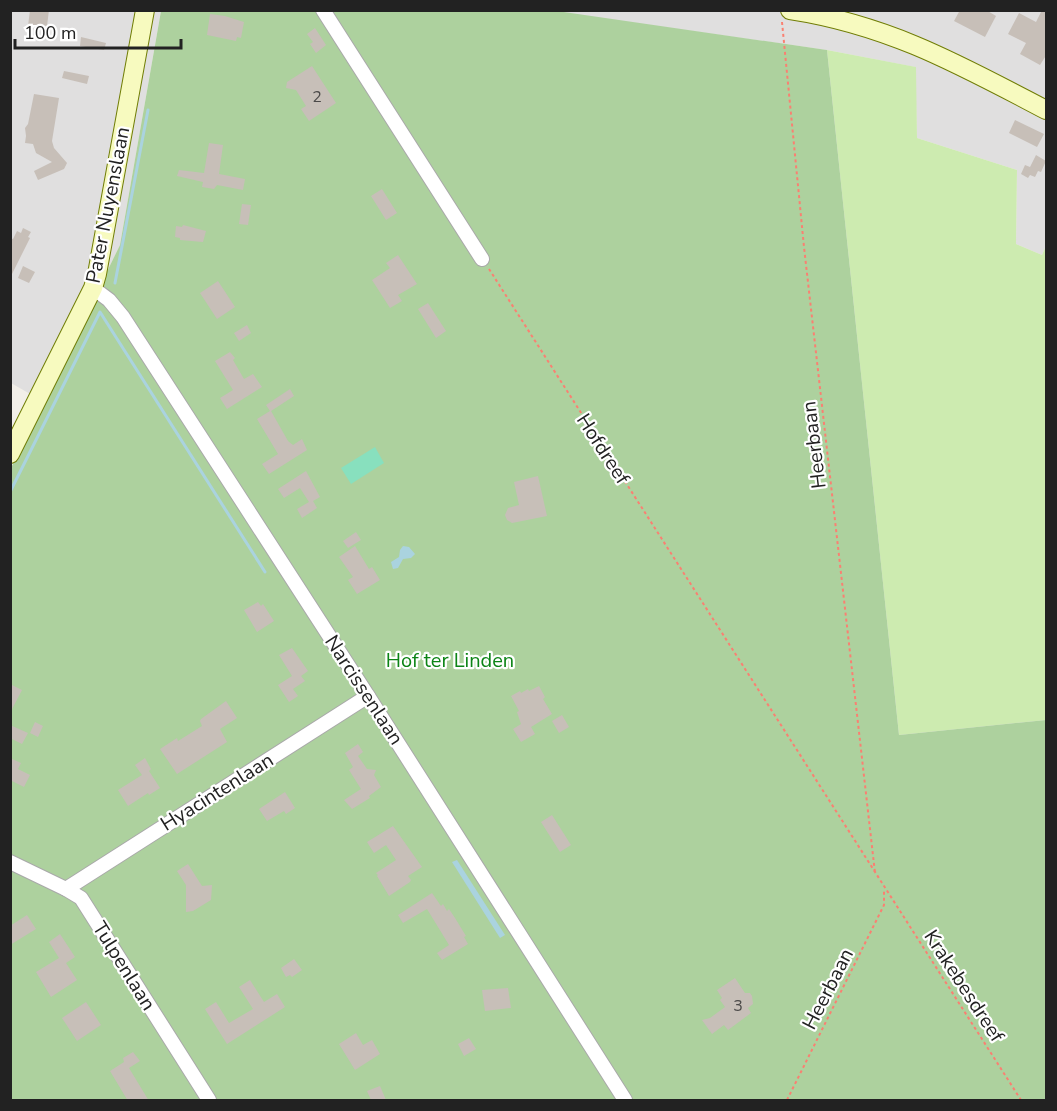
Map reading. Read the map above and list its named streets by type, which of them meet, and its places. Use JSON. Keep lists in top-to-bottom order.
{
  "streets": {
    "street": [
      "Pater Nuyenslaan",
      "Narcissenlaan",
      "Hyacintenlaan",
      "Tulpenlaan"
    ],
    "path": ["Heerbaan", "Hofdreef", "Krakebesdreef"]
  },
  "crossings": [
    ["Pater Nuyenslaan", "Narcissenlaan"],
    ["Heerbaan", "Hofdreef"],
    ["Heerbaan", "Krakebesdreef"],
    ["Hofdreef", "Krakebesdreef"],
    ["Narcissenlaan", "Hyacintenlaan"],
    ["Hyacintenlaan", "Tulpenlaan"]
  ],
  "parks": ["Hof ter Linden"],
  "house_numbers": ["2", "3"],
  "scale_bar": "100 m"
}
